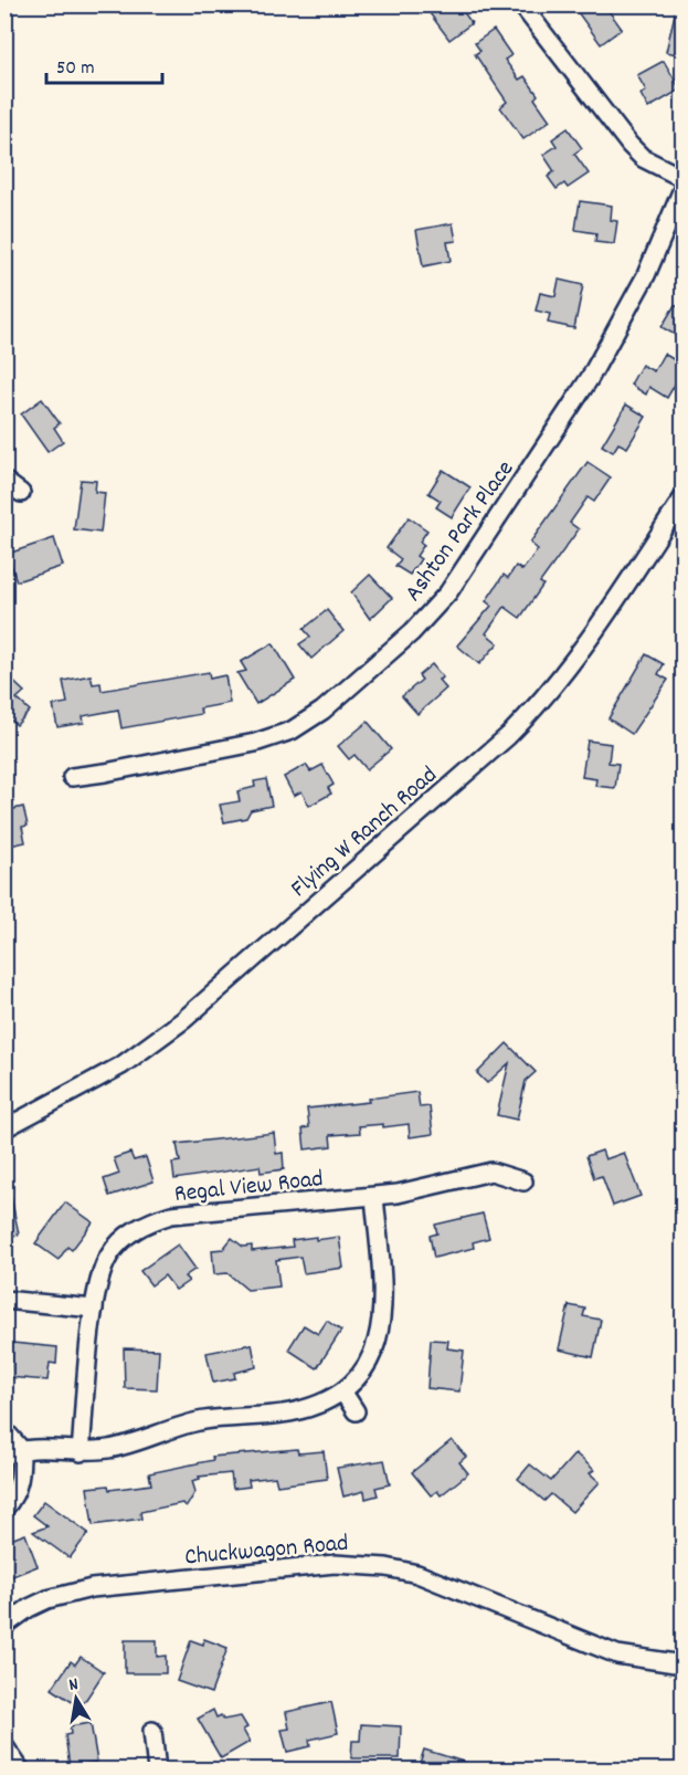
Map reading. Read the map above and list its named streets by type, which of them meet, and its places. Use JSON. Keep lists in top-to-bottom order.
{
  "streets": {
    "street": [
      "Ashton Park Place",
      "Flying W Ranch Road",
      "Regal View Road",
      "Chuckwagon Road"
    ]
  },
  "scale_bar": "50 m",
  "north": "top"
}
